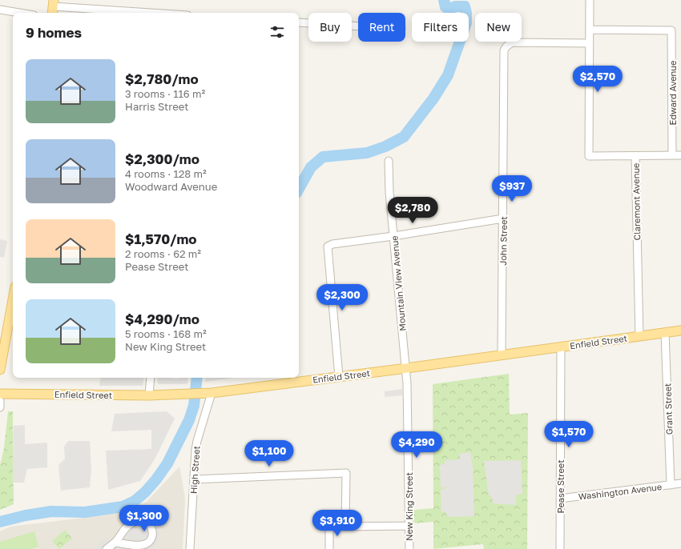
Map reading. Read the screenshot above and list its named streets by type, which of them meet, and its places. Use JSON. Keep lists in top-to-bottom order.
{
  "streets": {
    "main road": ["Enfield Street"],
    "street": [
      "Edward Avenue",
      "Claremont Avenue",
      "John Street",
      "Mountain View Avenue",
      "Grant Street",
      "High Street",
      "Pease Street",
      "Washington Avenue",
      "New King Street"
    ]
  },
  "crossings": [
    ["Edward Avenue", "Claremont Avenue"],
    ["Claremont Avenue", "John Street"],
    ["Claremont Avenue", "Enfield Street"],
    ["John Street", "Enfield Street"],
    ["Mountain View Avenue", "Enfield Street"],
    ["Mountain View Avenue", "New King Street"],
    ["Enfield Street", "Grant Street"],
    ["Enfield Street", "High Street"],
    ["Enfield Street", "Pease Street"],
    ["Enfield Street", "New King Street"],
    ["Grant Street", "Washington Avenue"],
    ["Pease Street", "Washington Avenue"]
  ],
  "page": {
    "chip": [
      "Buy",
      "Rent",
      "Filters",
      "New"
    ],
    "heading": "9 homes",
    "list": [
      {
        "name": "$2,780/mo",
        "note": "3 rooms · 116 m² · Harris Street"
      },
      {
        "name": "$2,300/mo",
        "note": "4 rooms · 128 m² · Woodward Avenue"
      },
      {
        "name": "$1,570/mo",
        "note": "2 rooms · 62 m² · Pease Street"
      },
      {
        "name": "$4,290/mo",
        "note": "5 rooms · 168 m² · New King Street"
      }
    ],
    "price": [
      "$2,570",
      "$937",
      "$2,780",
      "$2,300",
      "$1,570",
      "$4,290",
      "$1,100",
      "$1,300",
      "$3,910"
    ]
  }
}
